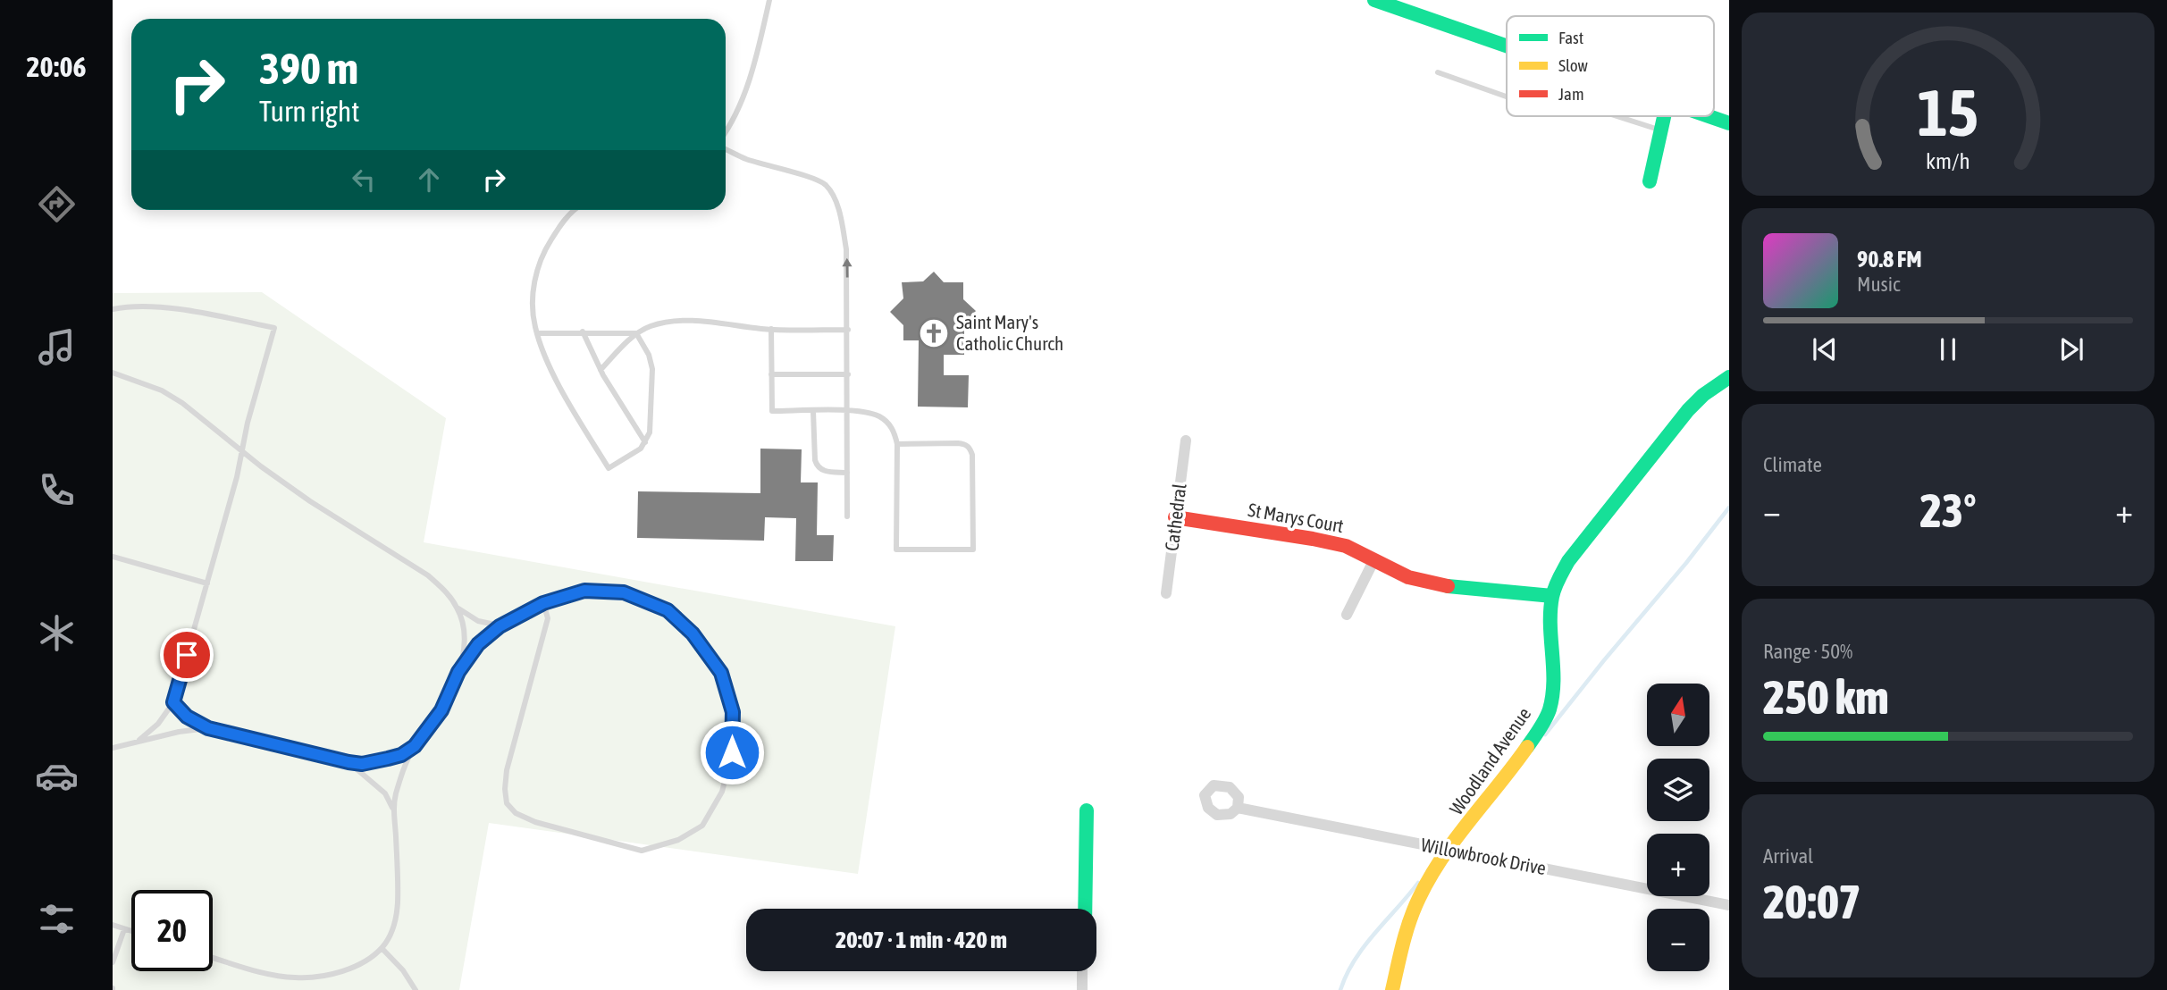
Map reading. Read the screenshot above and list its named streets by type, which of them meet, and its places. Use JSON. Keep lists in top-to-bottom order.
{
  "streets": {
    "street": [
      "Cathedral",
      "St Marys Court",
      "Woodland Avenue",
      "Willowbrook Drive"
    ]
  },
  "crossings": [
    ["Cathedral", "St Marys Court"],
    ["St Marys Court", "Woodland Avenue"],
    ["Woodland Avenue", "Willowbrook Drive"]
  ],
  "places": {
    "church": ["Saint Mary's Catholic Church"]
  },
  "legend": ["Fast", "Slow", "Jam"],
  "north": "top",
  "page": {
    "tabs": "20:06",
    "turn": ["390 m", "Turn right"],
    "song": ["90.8 FM", "Music"],
    "tile": [
      "Climate",
      ["Range · 50%", "250 km"],
      ["Arrival", "20:07"]
    ],
    "heat": ["−", "23°", "+"],
    "map_buttons": ["+", "−"],
    "limit": "20",
    "trip": "20:07 · 1 min · 420 m",
    "gauge": ["15", "km/h"]
  }
}
